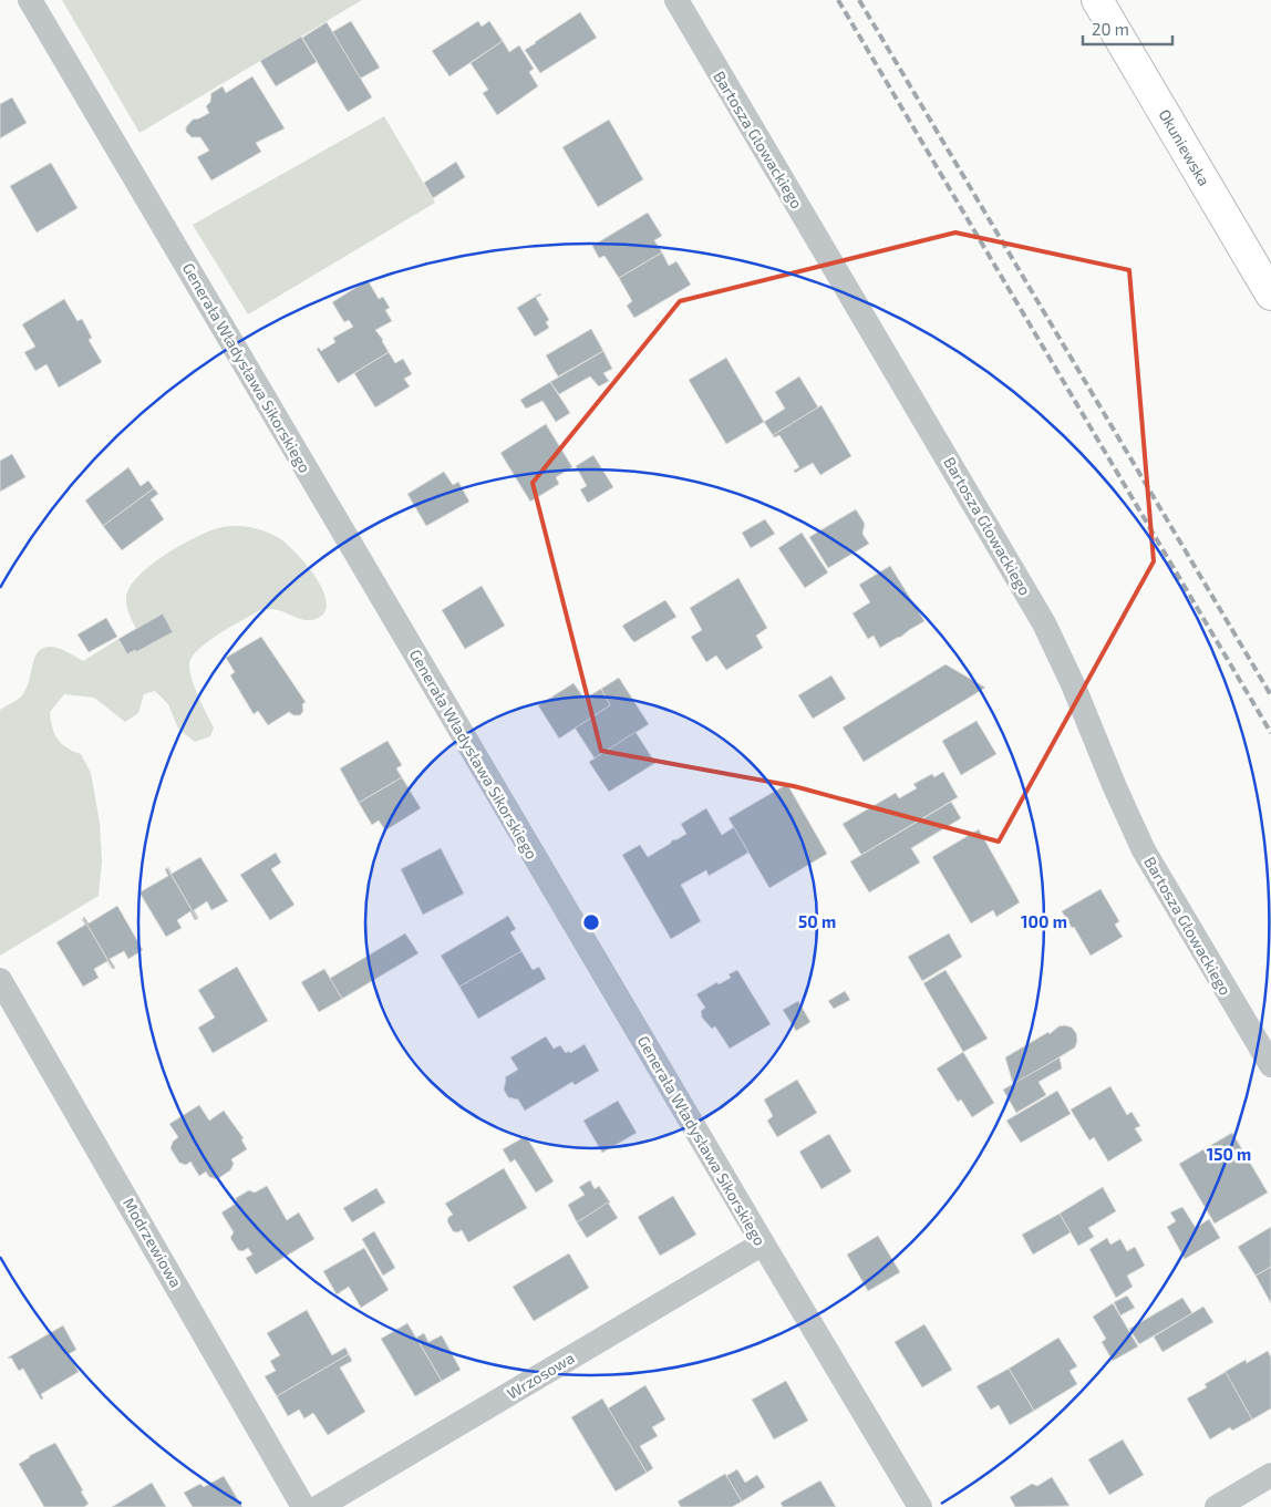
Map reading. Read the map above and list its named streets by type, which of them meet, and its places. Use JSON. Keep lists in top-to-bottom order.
{
  "streets": {
    "main road": ["Okuniewska"],
    "street": [
      "Bartosza Głowackiego",
      "Generała Władysława Sikorskiego",
      "Modrzewiowa",
      "Wrzosowa"
    ]
  },
  "crossings": [
    ["Generała Władysława Sikorskiego", "Wrzosowa"]
  ],
  "scale_bar": "20 m",
  "rings": ["50 m", "100 m", "150 m"]
}
